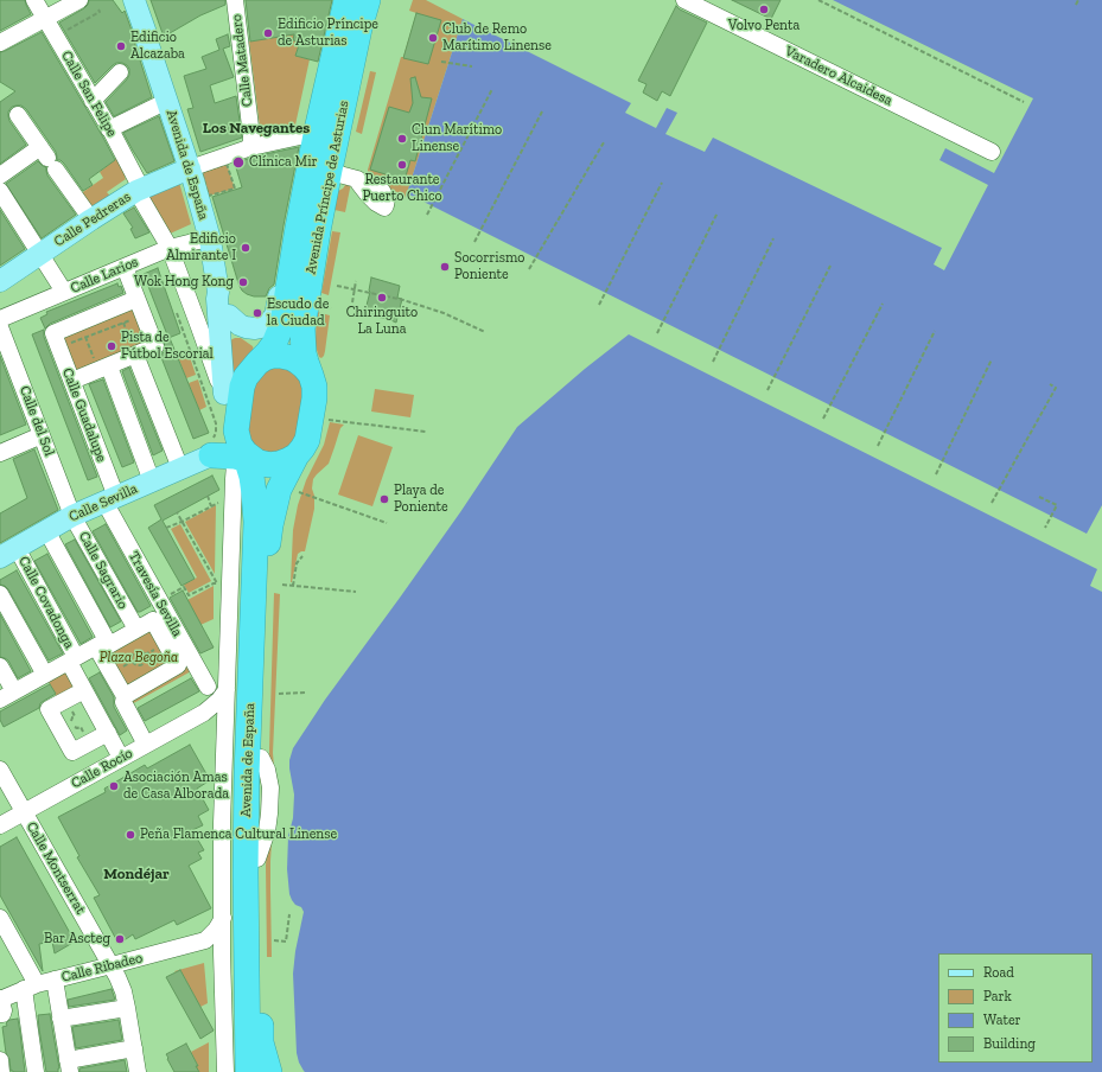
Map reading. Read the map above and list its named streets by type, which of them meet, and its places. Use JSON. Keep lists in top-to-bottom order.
{
  "streets": {
    "highway": ["Avenida de España", "Avenida Príncipe de Asturias"],
    "main road": ["Calle Pedreras", "Calle Sevilla"],
    "street": [
      "Calle Matadero",
      "Varadero Alcaidesa",
      "Calle San Felipe",
      "Calle Larios",
      "Calle Guadalupe",
      "Calle del Sol",
      "Calle Sagrario",
      "Travesía Sevilla",
      "Calle Covadonga",
      "Calle Rocío",
      "Calle Montserrat",
      "Calle Ribadeo"
    ]
  },
  "crossings": [
    ["Calle San Felipe", "Calle Pedreras"],
    ["Calle San Felipe", "Calle Larios"],
    ["Avenida de España", "Avenida Príncipe de Asturias"],
    ["Avenida de España", "Calle Pedreras"],
    ["Avenida de España", "Calle Larios"],
    ["Avenida de España", "Calle Rocío"],
    ["Calle Guadalupe", "Calle Sevilla"],
    ["Calle Guadalupe", "Travesía Sevilla"],
    ["Calle del Sol", "Calle Sevilla"],
    ["Calle del Sol", "Calle Sagrario"],
    ["Calle Sevilla", "Calle Sagrario"],
    ["Calle Sevilla", "Travesía Sevilla"],
    ["Calle Sevilla", "Calle Covadonga"],
    ["Calle Covadonga", "Calle Rocío"],
    ["Calle Rocío", "Calle Montserrat"],
    ["Calle Montserrat", "Calle Ribadeo"]
  ],
  "districts": ["Los Navegantes", "Mondéjar"],
  "parks": ["Plaza Begoña"],
  "places": [
    "Volvo Penta",
    "Edificio Príncipe de Asturias",
    "Club de Remo Marítimo Linense",
    "Edificio Alcazaba",
    "Clun Marítimo Linense",
    "Clínica Mir",
    "Restaurante Puerto Chico",
    "Edificio Almirante I",
    "Socorrismo Poniente",
    "Wok Hong Kong",
    "Chiringuito La Luna",
    "Escudo de la Ciudad",
    "Pista de Fútbol Escorial",
    "Playa de Poniente",
    "Asociación Amas de Casa Alborada",
    "Peña Flamenca Cultural Linense",
    "Bar Ascteg"
  ],
  "legend": [
    "Road",
    "Park",
    "Water",
    "Building"
  ]
}
